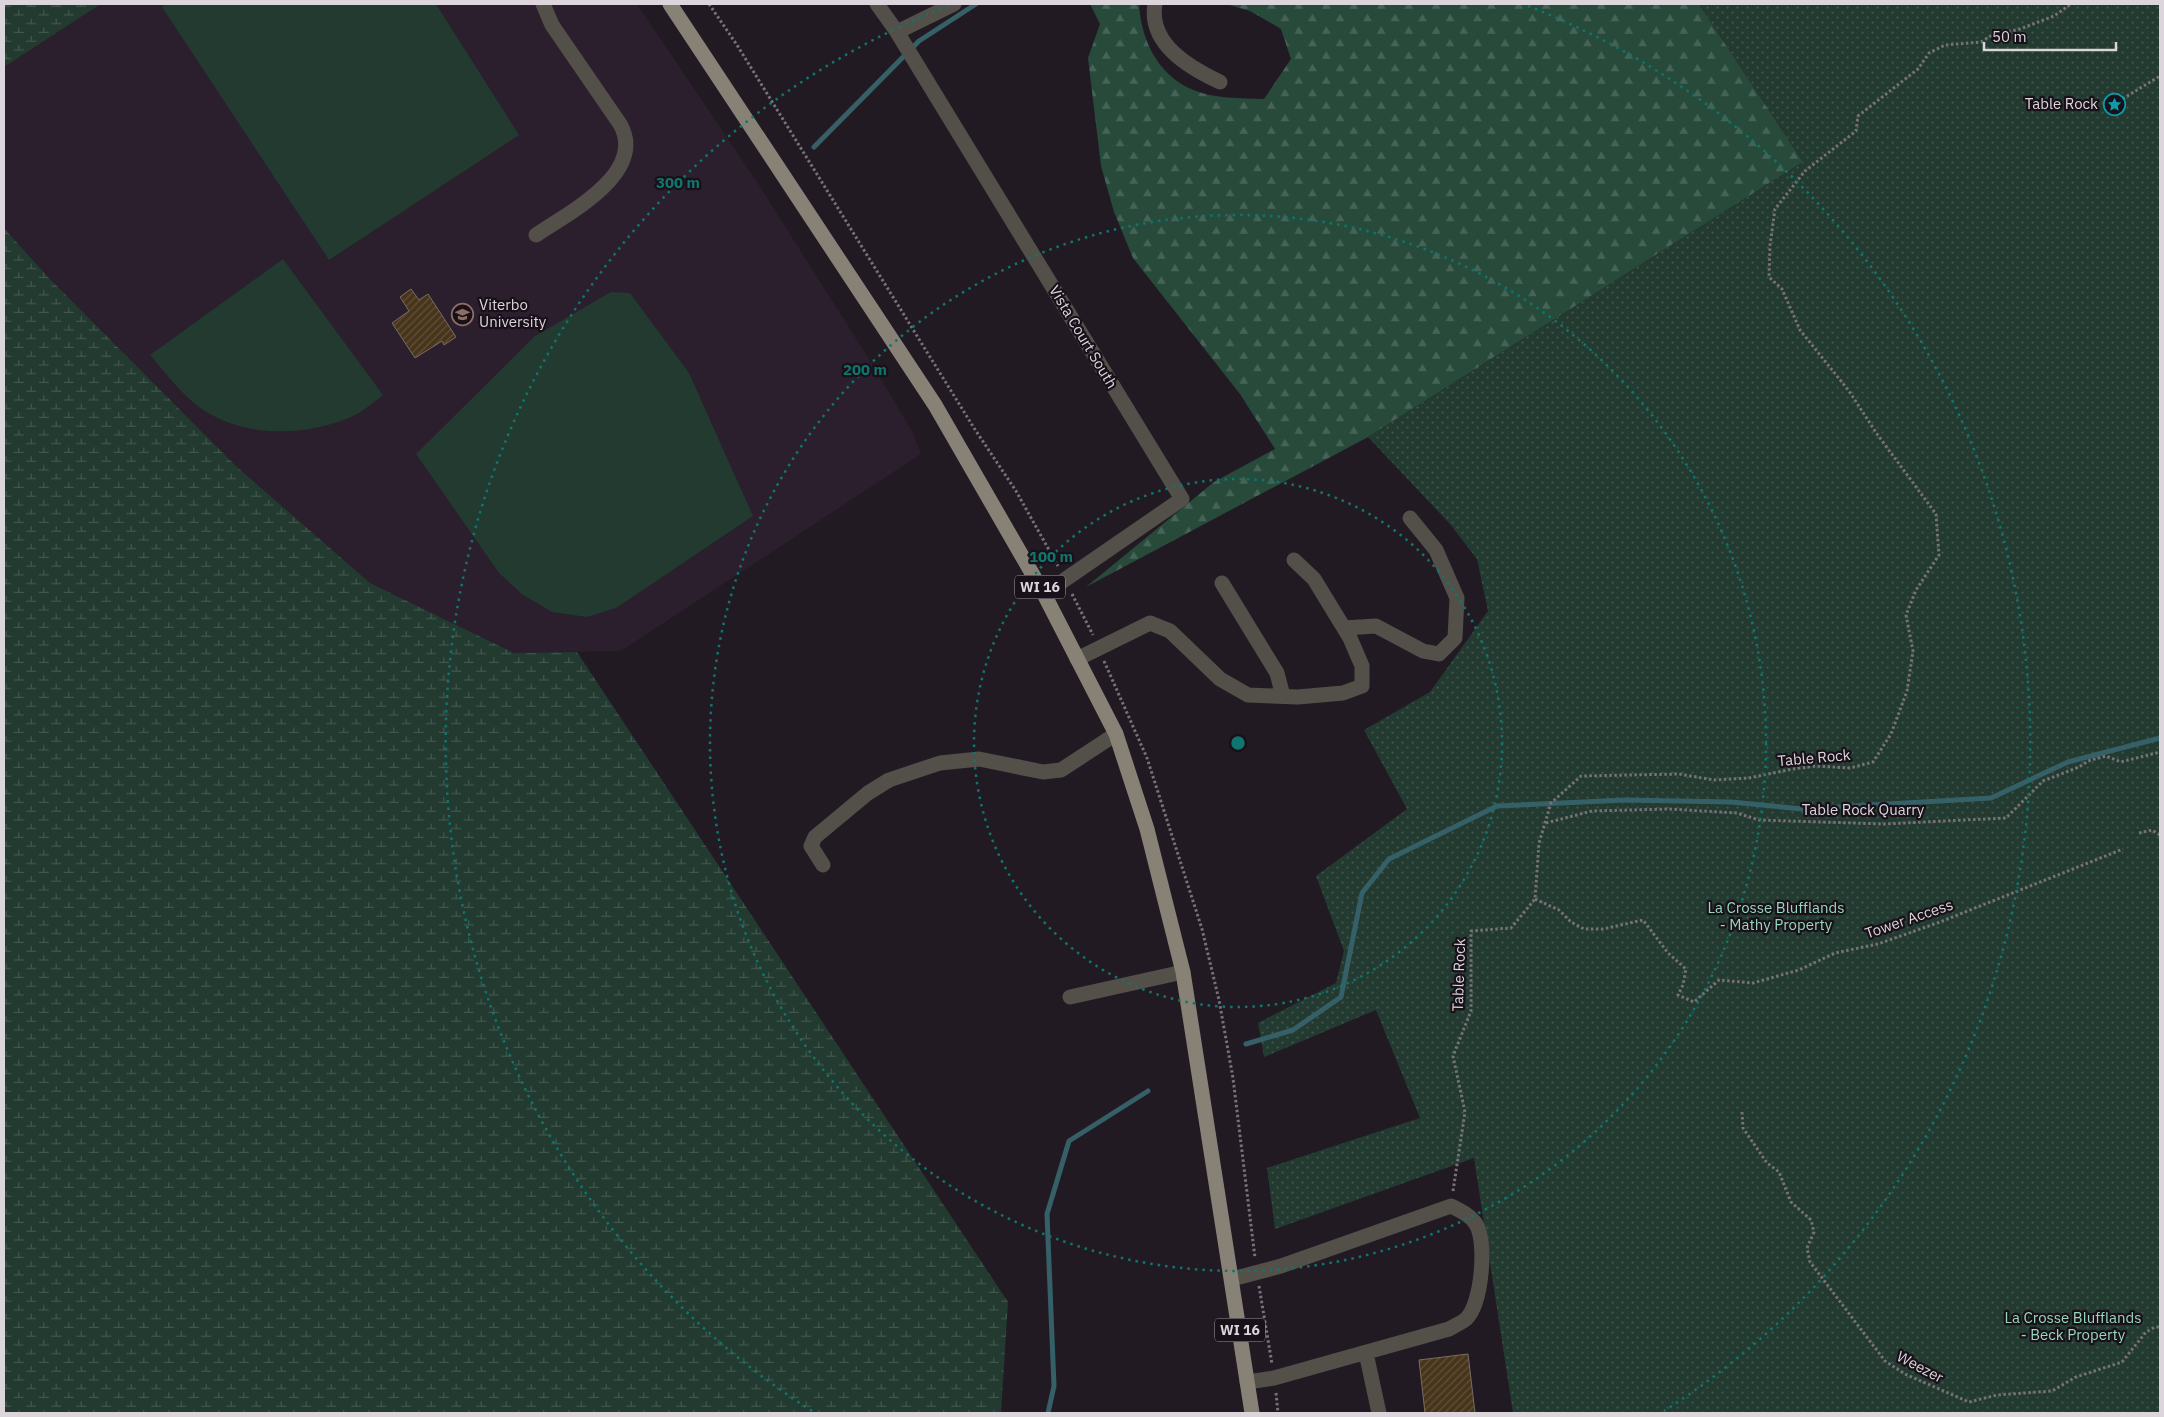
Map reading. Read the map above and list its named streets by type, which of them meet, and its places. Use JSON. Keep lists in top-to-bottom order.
{
  "streets": {
    "main road": ["WI 16"],
    "street": ["Vista Court South"],
    "path": [
      "Table Rock",
      "Table Rock Quarry",
      "Tower Access",
      "Weezer"
    ]
  },
  "crossings": [
    ["Vista Court South", "WI 16"],
    ["Table Rock", "Table Rock Quarry"],
    ["Table Rock", "Tower Access"]
  ],
  "parks": ["La Crosse Blufflands - Mathy Property", "La Crosse Blufflands - Beck Property"],
  "places": {
    "place": ["Table Rock"],
    "school or university": ["Viterbo University"]
  },
  "scale_bar": "50 m",
  "rings": ["300 m", "200 m", "100 m"]
}
